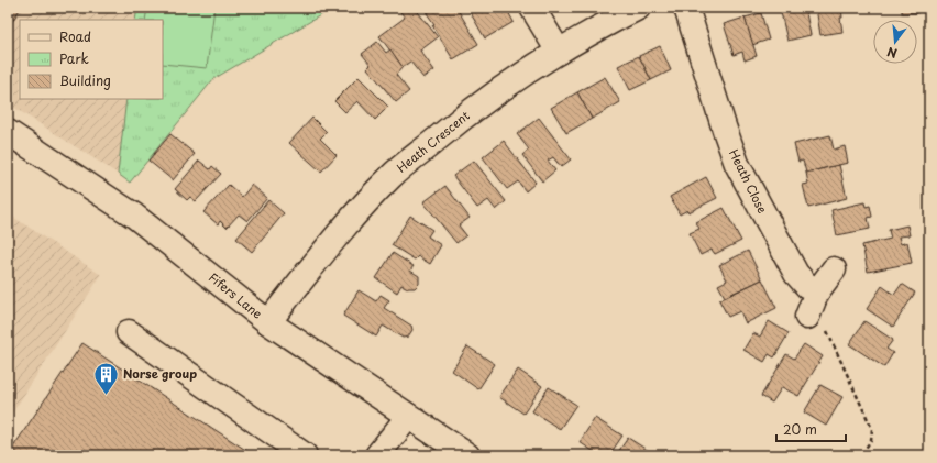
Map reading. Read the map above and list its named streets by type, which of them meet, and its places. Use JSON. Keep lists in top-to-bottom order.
{
  "streets": {
    "street": ["Heath Crescent", "Heath Close", "Fifers Lane"]
  },
  "crossings": [
    ["Heath Crescent", "Fifers Lane"]
  ],
  "places": {
    "building": ["Norse group"]
  },
  "legend": ["Road", "Park", "Building"],
  "scale_bar": "20 m",
  "north": "bottom"
}
